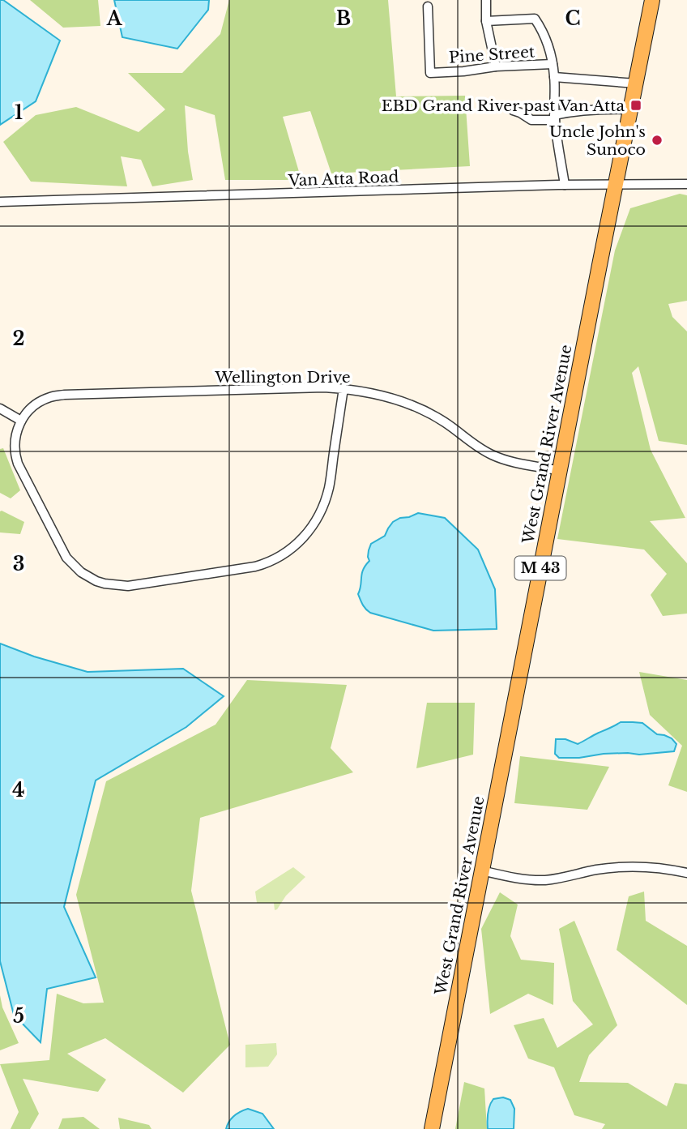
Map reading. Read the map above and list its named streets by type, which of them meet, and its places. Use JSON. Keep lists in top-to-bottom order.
{
  "streets": {
    "main road": ["West Grand River Avenue", "M 43"],
    "street": ["Pine Street", "Van Atta Road", "Wellington Drive"]
  },
  "crossings": [
    ["Van Atta Road", "West Grand River Avenue"],
    ["Wellington Drive", "West Grand River Avenue"]
  ],
  "places": {
    "transit": ["EBD Grand River past Van Atta"],
    "other": ["Uncle John's Sunoco"]
  },
  "grid": {
    "columns": ["A", "B", "C"],
    "rows": [
      "1",
      "2",
      "3",
      "4",
      "5"
    ]
  }
}
